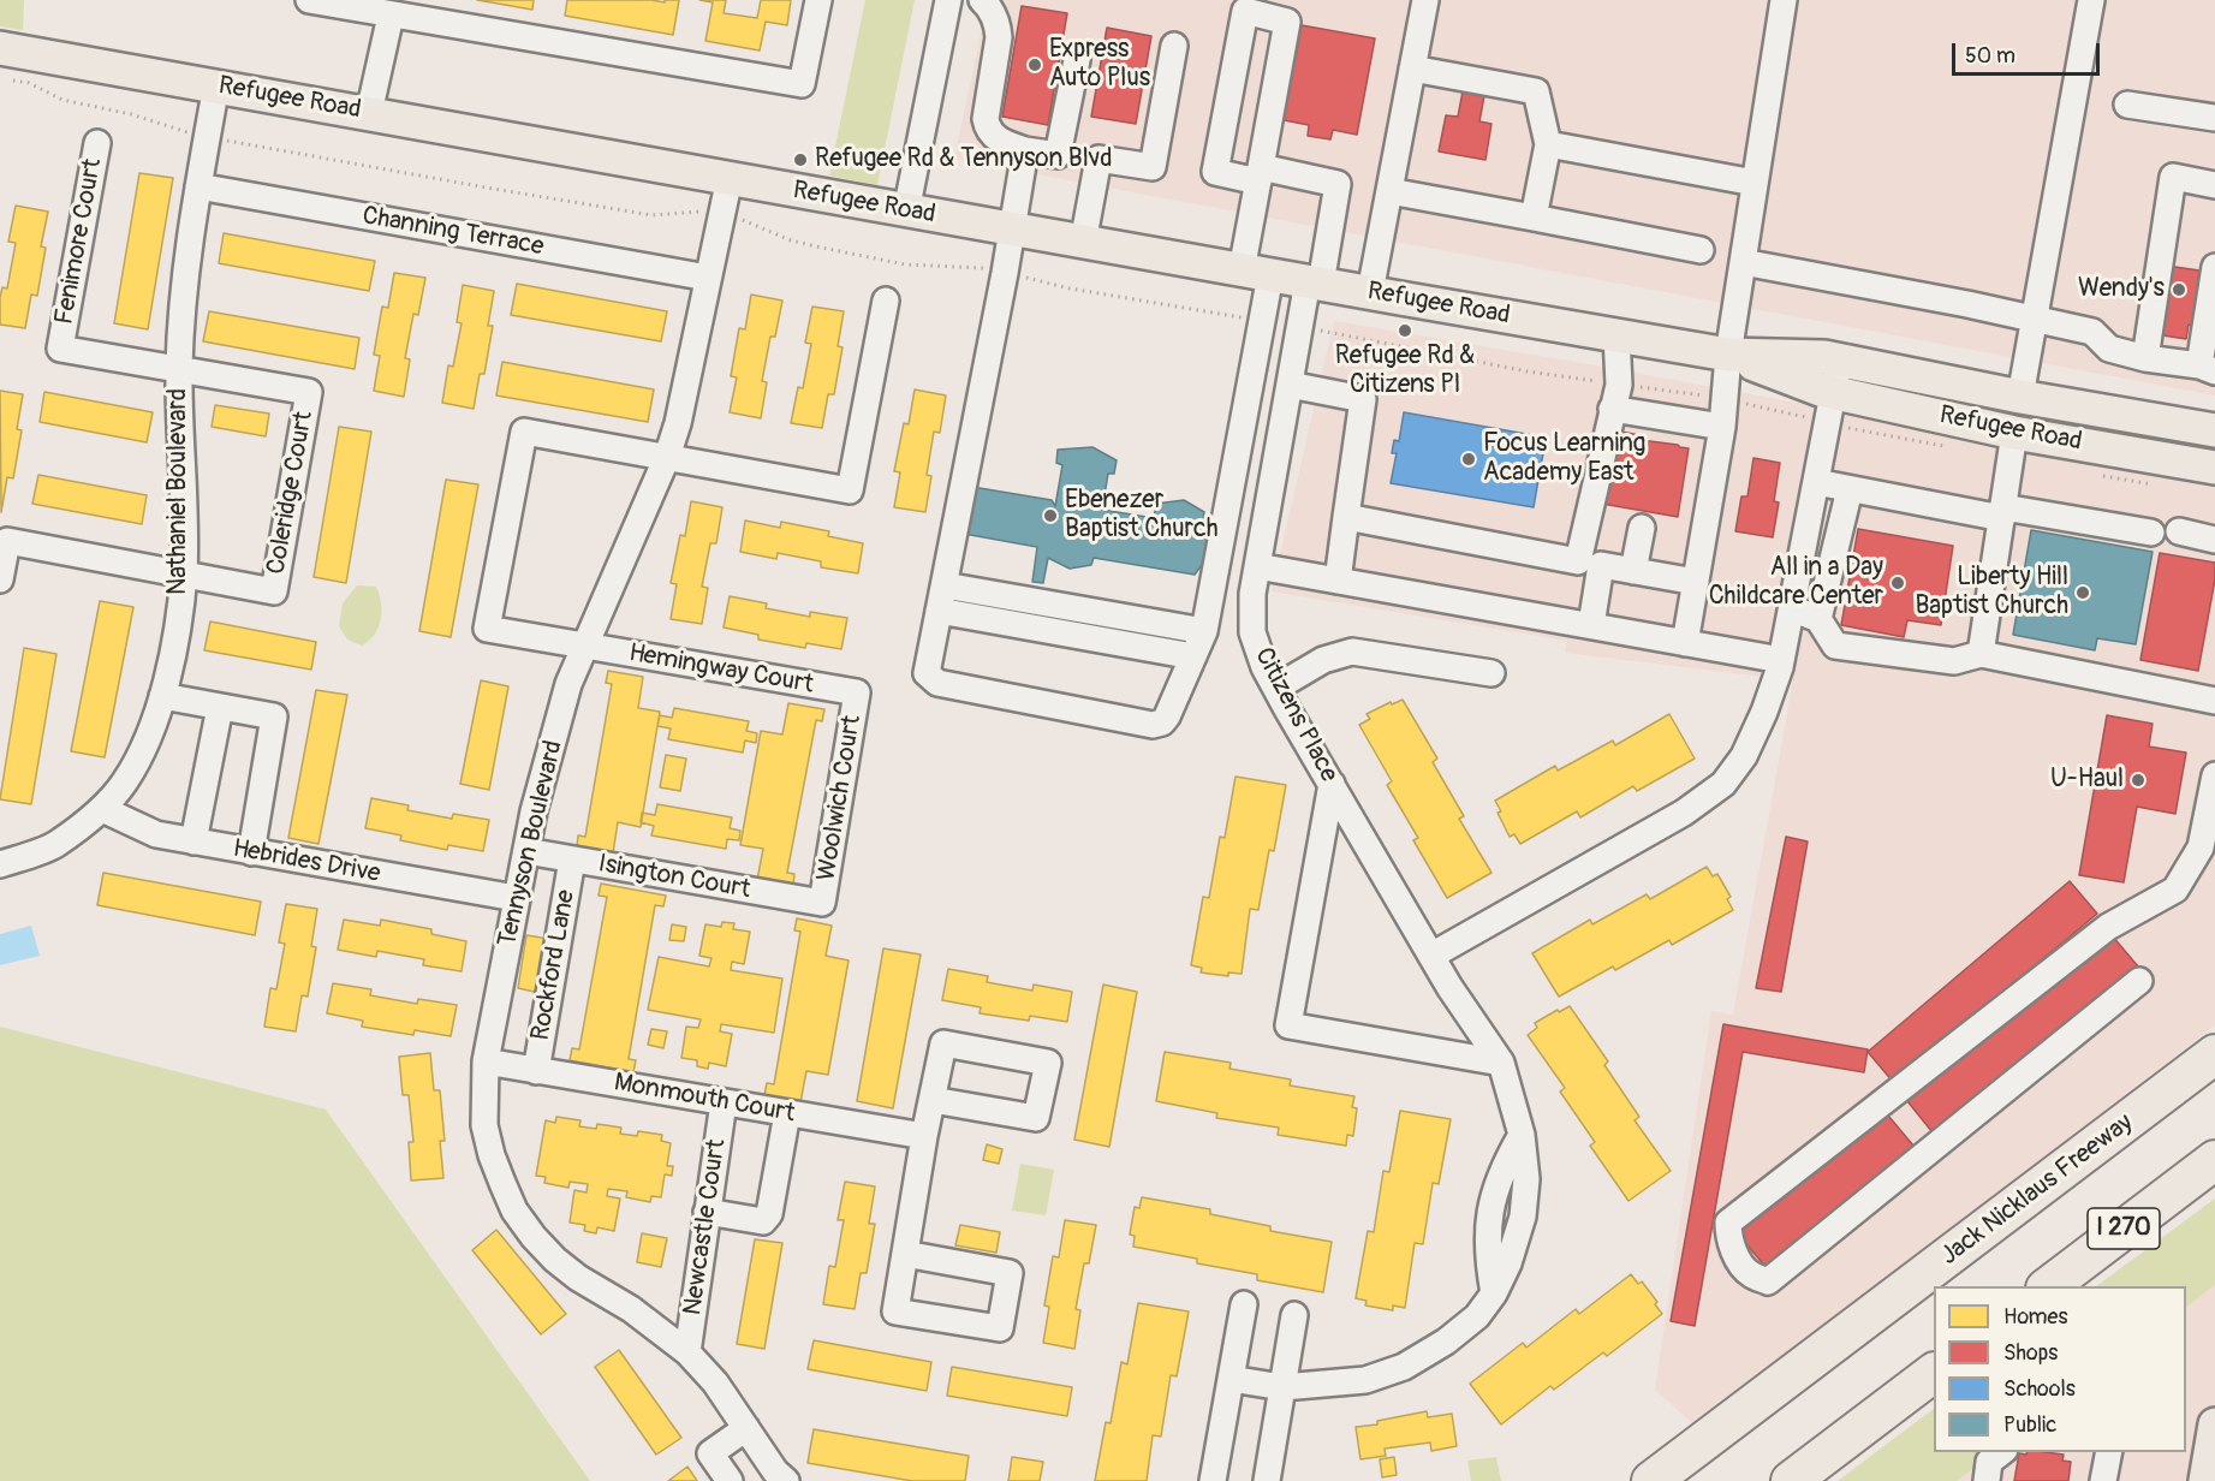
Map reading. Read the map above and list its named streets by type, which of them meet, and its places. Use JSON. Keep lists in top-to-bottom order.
{
  "streets": {
    "highway": ["Jack Nicklaus Freeway", "I 270"],
    "main road": ["Refugee Road"],
    "street": [
      "Channing Terrace",
      "Fenimore Court",
      "Nathaniel Boulevard",
      "Coleridge Court",
      "Hemingway Court",
      "Citizens Place",
      "Woolwich Court",
      "Tennyson Boulevard",
      "Hebrides Drive",
      "Isington Court",
      "Rockford Lane",
      "Monmouth Court",
      "Newcastle Court"
    ]
  },
  "crossings": [
    ["Refugee Road", "Nathaniel Boulevard"],
    ["Refugee Road", "Citizens Place"],
    ["Refugee Road", "Tennyson Boulevard"],
    ["Channing Terrace", "Nathaniel Boulevard"],
    ["Channing Terrace", "Tennyson Boulevard"],
    ["Fenimore Court", "Nathaniel Boulevard"],
    ["Fenimore Court", "Coleridge Court"],
    ["Nathaniel Boulevard", "Coleridge Court"],
    ["Nathaniel Boulevard", "Hebrides Drive"],
    ["Hemingway Court", "Woolwich Court"],
    ["Hemingway Court", "Tennyson Boulevard"],
    ["Woolwich Court", "Isington Court"],
    ["Tennyson Boulevard", "Hebrides Drive"],
    ["Tennyson Boulevard", "Isington Court"],
    ["Tennyson Boulevard", "Monmouth Court"],
    ["Tennyson Boulevard", "Newcastle Court"],
    ["Isington Court", "Rockford Lane"],
    ["Rockford Lane", "Monmouth Court"],
    ["Monmouth Court", "Newcastle Court"]
  ],
  "places": [
    "Express Auto Plus",
    "Refugee Rd & Tennyson Blvd",
    "Wendy's",
    "Refugee Rd & Citizens Pl",
    "Focus Learning Academy East",
    "Ebenezer Baptist Church",
    "All in a Day Childcare Center",
    "Liberty Hill Baptist Church",
    "U-Haul"
  ],
  "legend": [
    "Homes",
    "Shops",
    "Schools",
    "Public"
  ],
  "scale_bar": "50 m"
}
